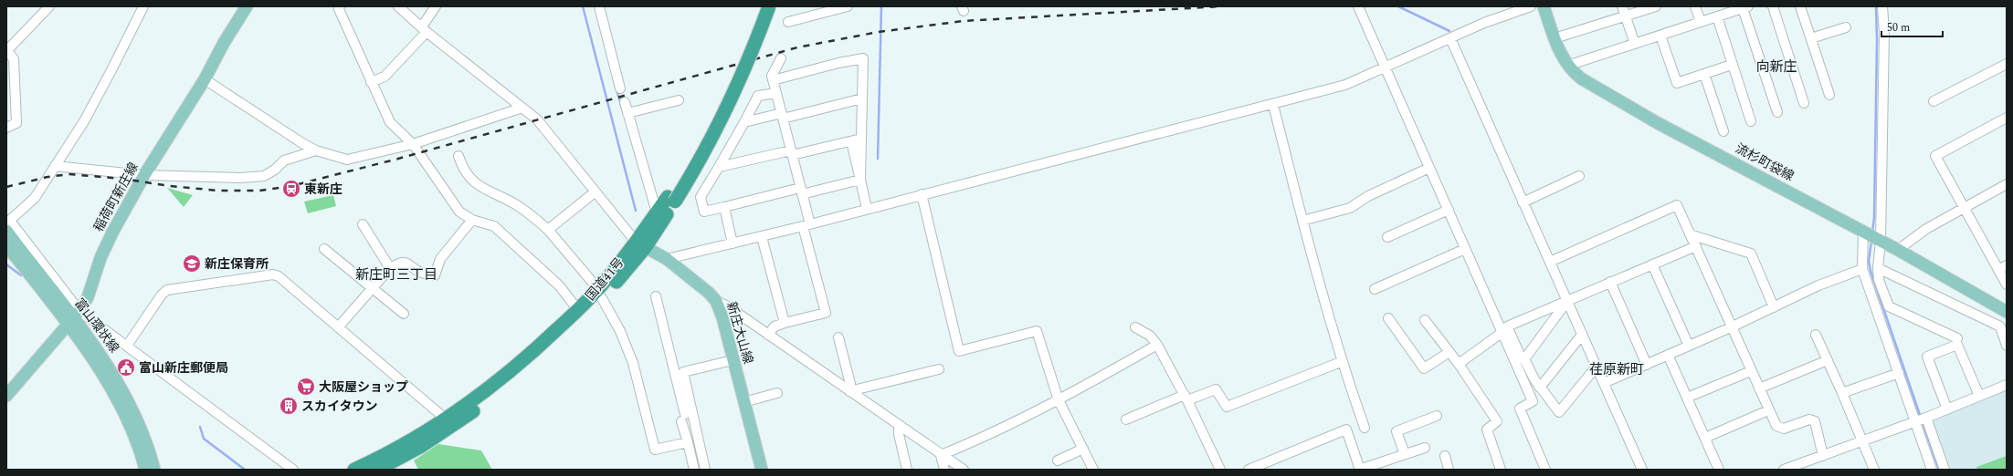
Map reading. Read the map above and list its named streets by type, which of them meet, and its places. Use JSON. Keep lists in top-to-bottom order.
{
  "streets": {
    "highway": ["国道41号"],
    "main road": [
      "流杉町袋線",
      "稲荷町新庄線",
      "富山環状線",
      "新庄大山線"
    ]
  },
  "crossings": [
    ["稲荷町新庄線", "富山環状線"],
    ["国道41号", "新庄大山線"]
  ],
  "districts": ["向新庄", "新庄町三丁目", "荏原新町"],
  "places": {
    "station": ["東新庄"],
    "school or university": ["新庄保育所"],
    "public building": ["富山新庄郵便局"],
    "supermarket": ["大阪屋ショップ"],
    "building": ["スカイタウン"]
  },
  "scale_bar": "50 m"
}
